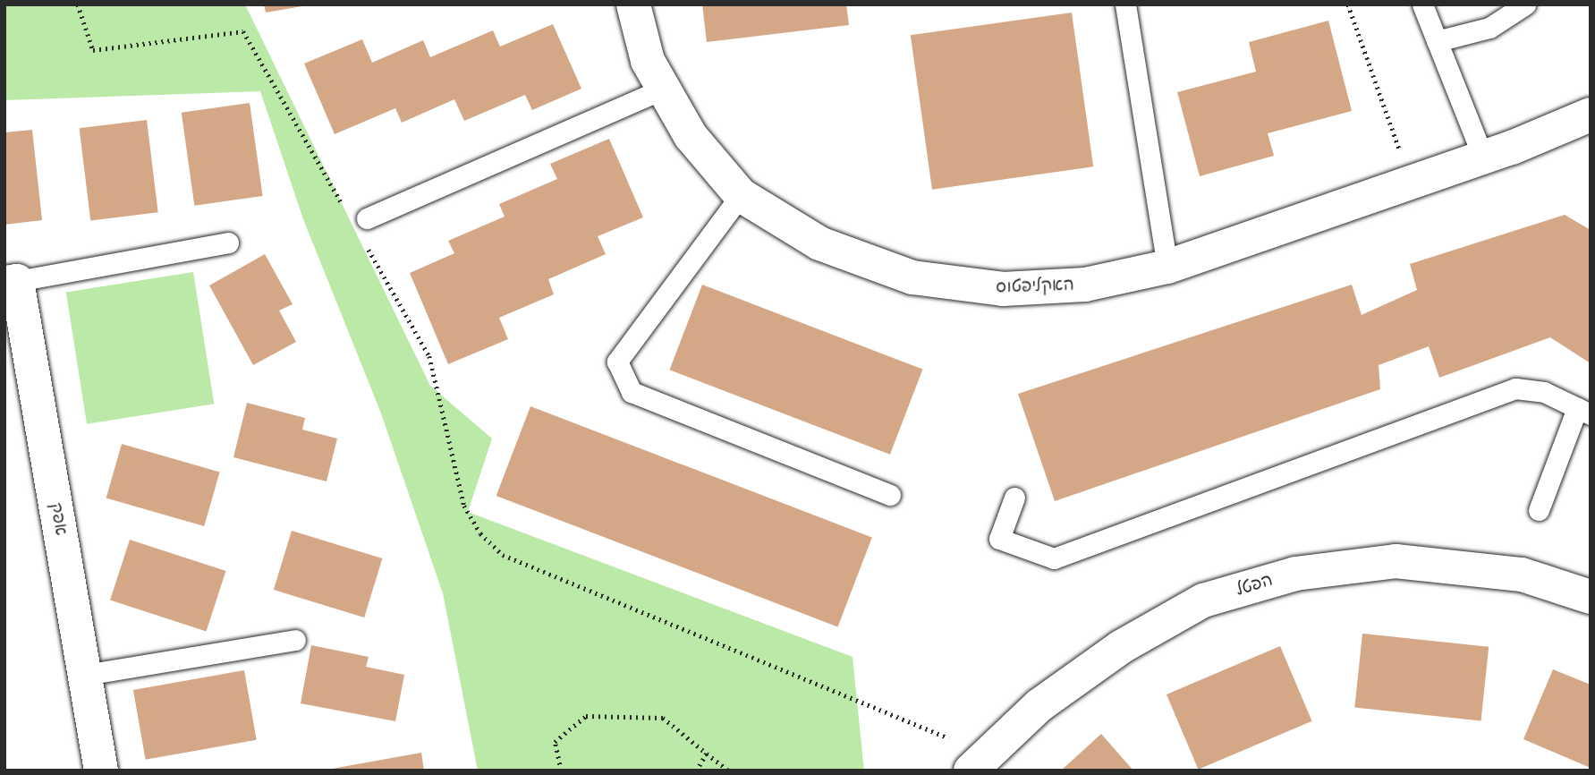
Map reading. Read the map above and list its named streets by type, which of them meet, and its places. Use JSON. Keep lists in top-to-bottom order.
{
  "streets": {
    "street": ["האקליפטוס", "אפק", "הפטל"]
  }
}
